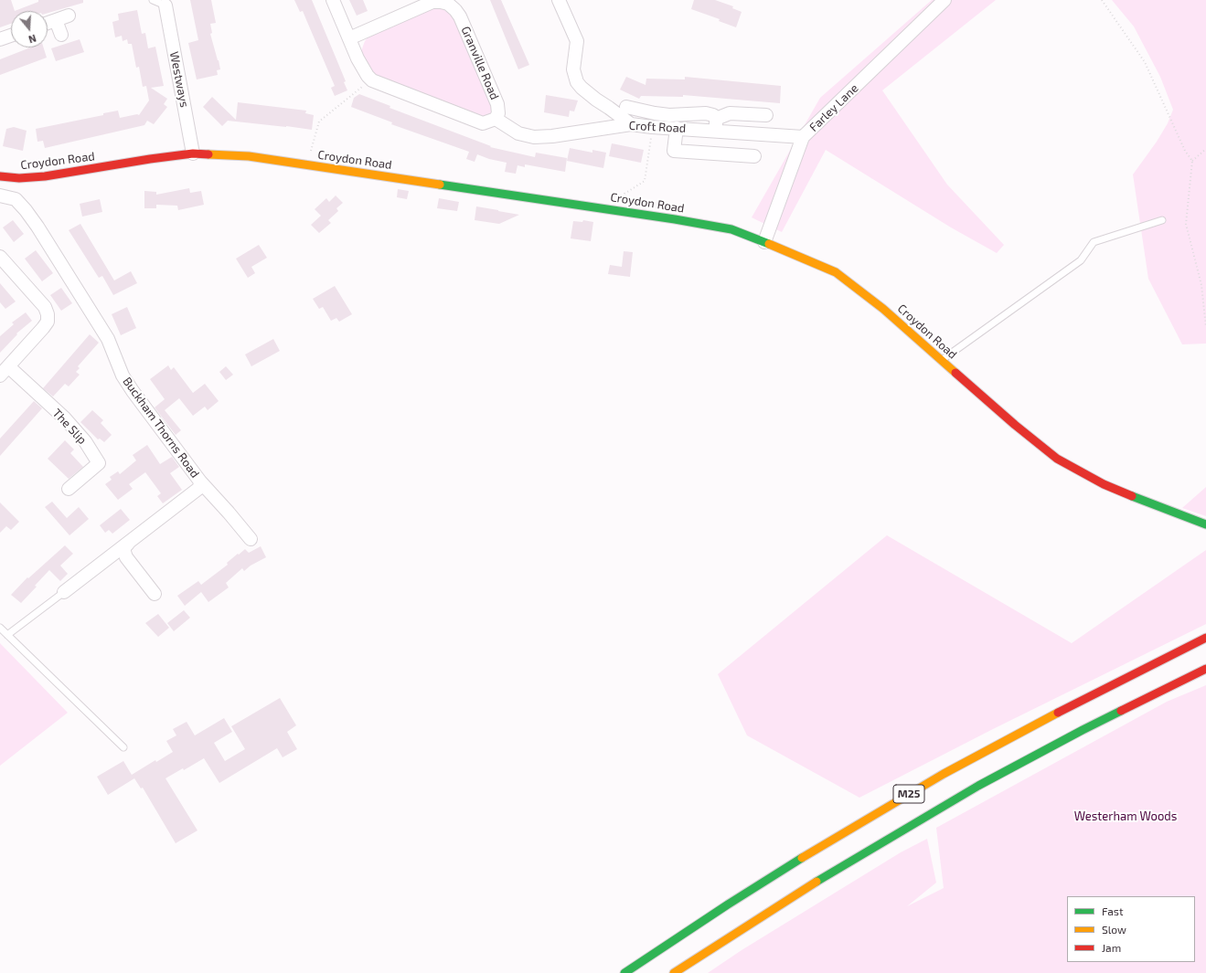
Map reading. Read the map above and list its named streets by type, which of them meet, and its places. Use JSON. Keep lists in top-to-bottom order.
{
  "streets": {
    "main road": ["Croydon Road", "M25"],
    "street": [
      "Granville Road",
      "Westways",
      "Farley Lane",
      "Croft Road",
      "The Slip",
      "Buckham Thorns Road"
    ]
  },
  "crossings": [
    ["Granville Road", "Croft Road"],
    ["Westways", "Croydon Road"],
    ["Farley Lane", "Croft Road"],
    ["Farley Lane", "Croydon Road"]
  ],
  "parks": ["Westerham Woods"],
  "legend": ["Fast", "Slow", "Jam"],
  "north": "bottom"
}
